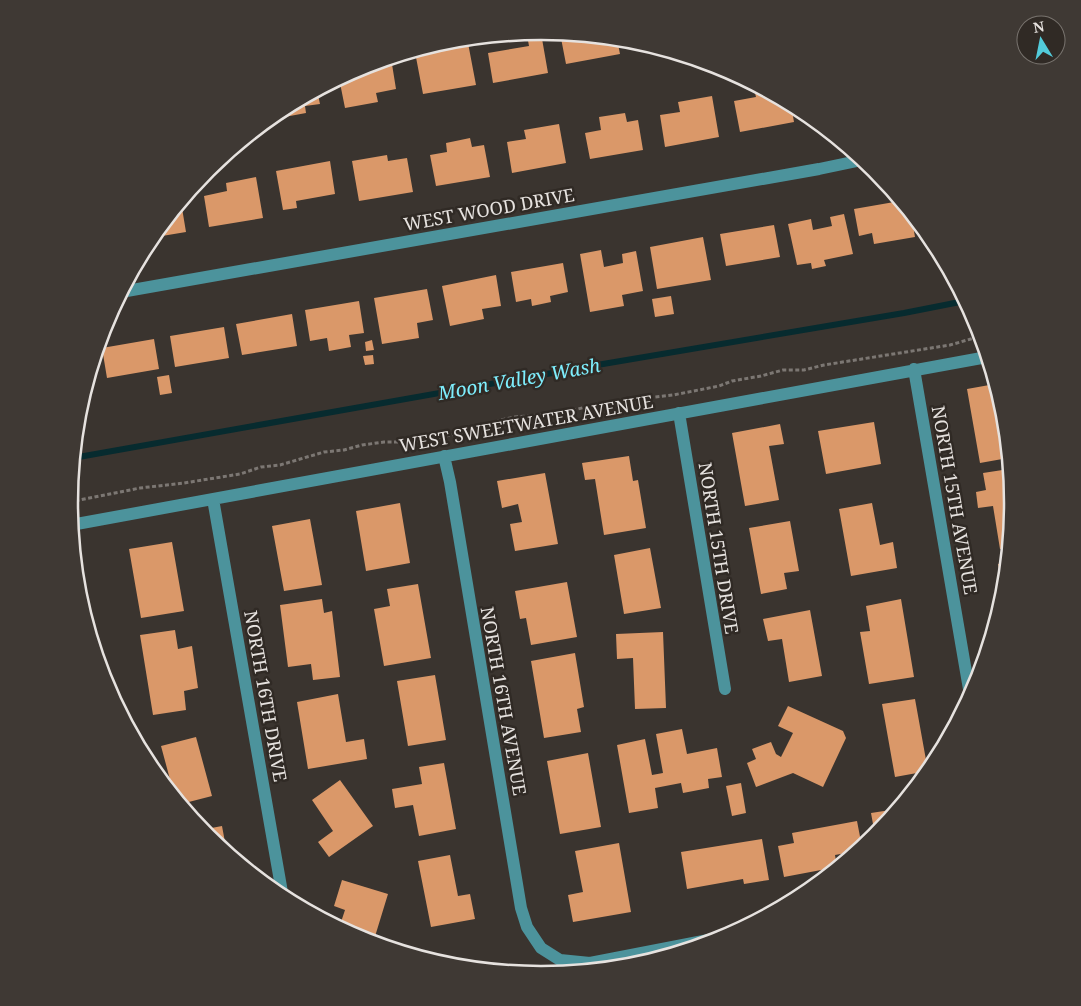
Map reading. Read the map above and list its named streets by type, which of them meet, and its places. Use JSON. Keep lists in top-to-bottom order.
{
  "streets": {
    "street": [
      "WEST WOOD DRIVE",
      "WEST SWEETWATER AVENUE",
      "NORTH 15TH AVENUE",
      "NORTH 15TH DRIVE",
      "NORTH 16TH DRIVE",
      "NORTH 16TH AVENUE"
    ]
  },
  "crossings": [
    ["WEST SWEETWATER AVENUE", "NORTH 15TH AVENUE"],
    ["WEST SWEETWATER AVENUE", "NORTH 15TH DRIVE"],
    ["WEST SWEETWATER AVENUE", "NORTH 16TH DRIVE"],
    ["WEST SWEETWATER AVENUE", "NORTH 16TH AVENUE"]
  ],
  "water": ["Moon Valley Wash"],
  "north": "top"
}
